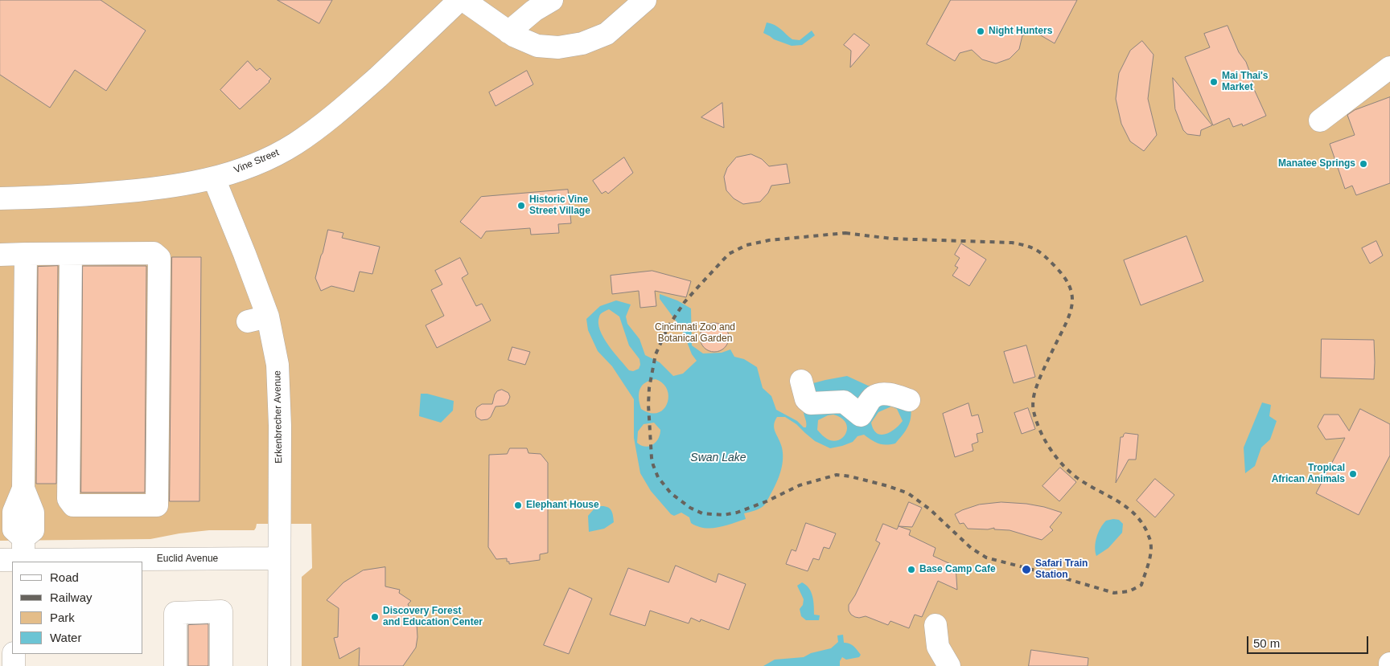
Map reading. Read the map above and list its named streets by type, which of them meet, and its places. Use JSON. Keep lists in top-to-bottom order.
{
  "streets": {
    "street": ["Vine Street", "Erkenbrecher Avenue", "Euclid Avenue"]
  },
  "crossings": [
    ["Vine Street", "Erkenbrecher Avenue"],
    ["Erkenbrecher Avenue", "Euclid Avenue"]
  ],
  "water": ["Swan Lake"],
  "parks": ["Cincinnati Zoo and Botanical Garden"],
  "places": [
    "Night Hunters",
    "Mai Thai's Market",
    "Manatee Springs",
    "Historic Vine Street Village",
    "Tropical African Animals",
    "Elephant House",
    "Base Camp Cafe",
    "Safari Train Station",
    "Discovery Forest and Education Center"
  ],
  "legend": [
    "Road",
    "Railway",
    "Park",
    "Water"
  ],
  "scale_bar": "50 m"
}
